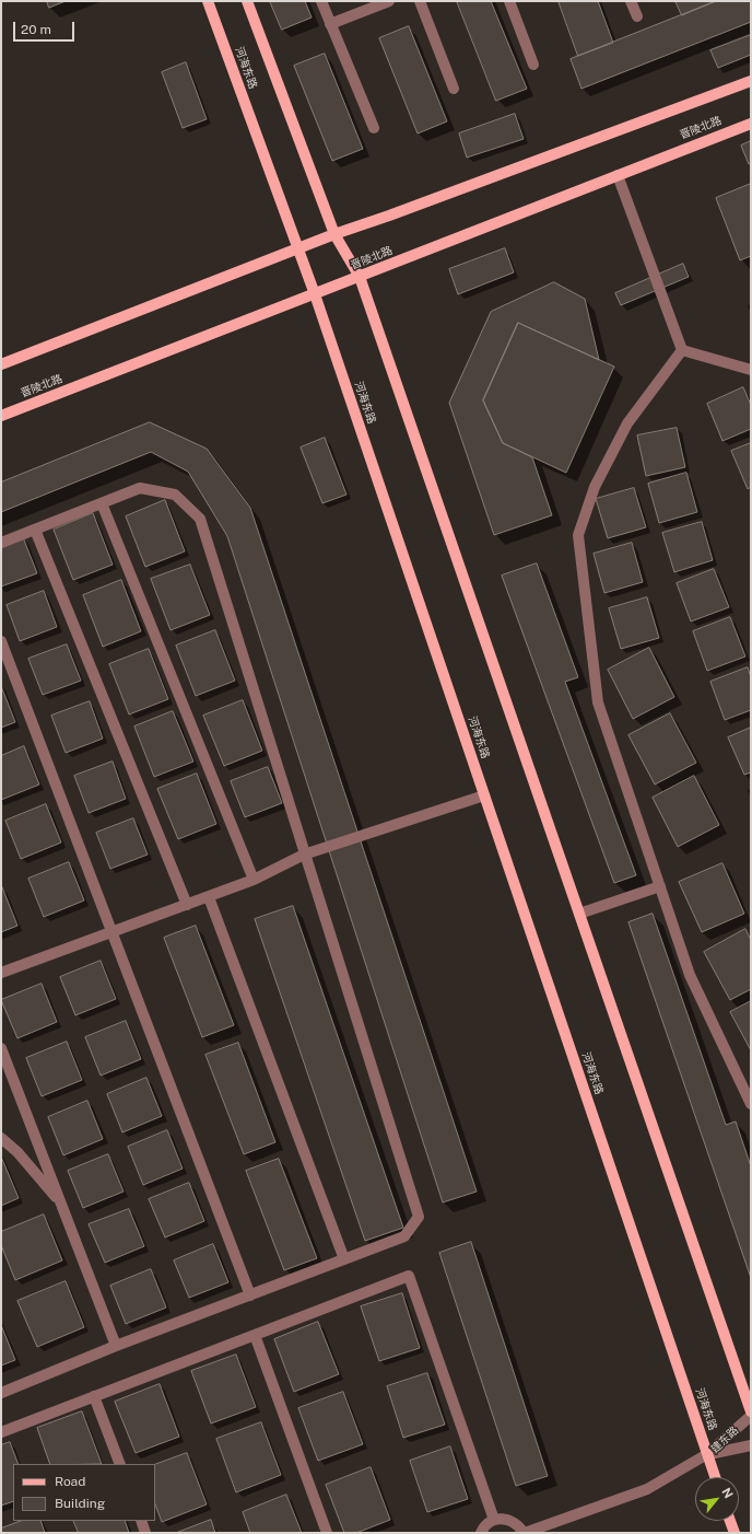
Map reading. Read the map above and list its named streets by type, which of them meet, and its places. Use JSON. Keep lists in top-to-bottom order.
{
  "streets": {
    "main road": ["河海东路", "晋陵北路"],
    "street": ["建东路"]
  },
  "crossings": [
    ["河海东路", "晋陵北路"],
    ["河海东路", "建东路"]
  ],
  "legend": ["Road", "Building"],
  "scale_bar": "20 m",
  "north": "top right"
}
